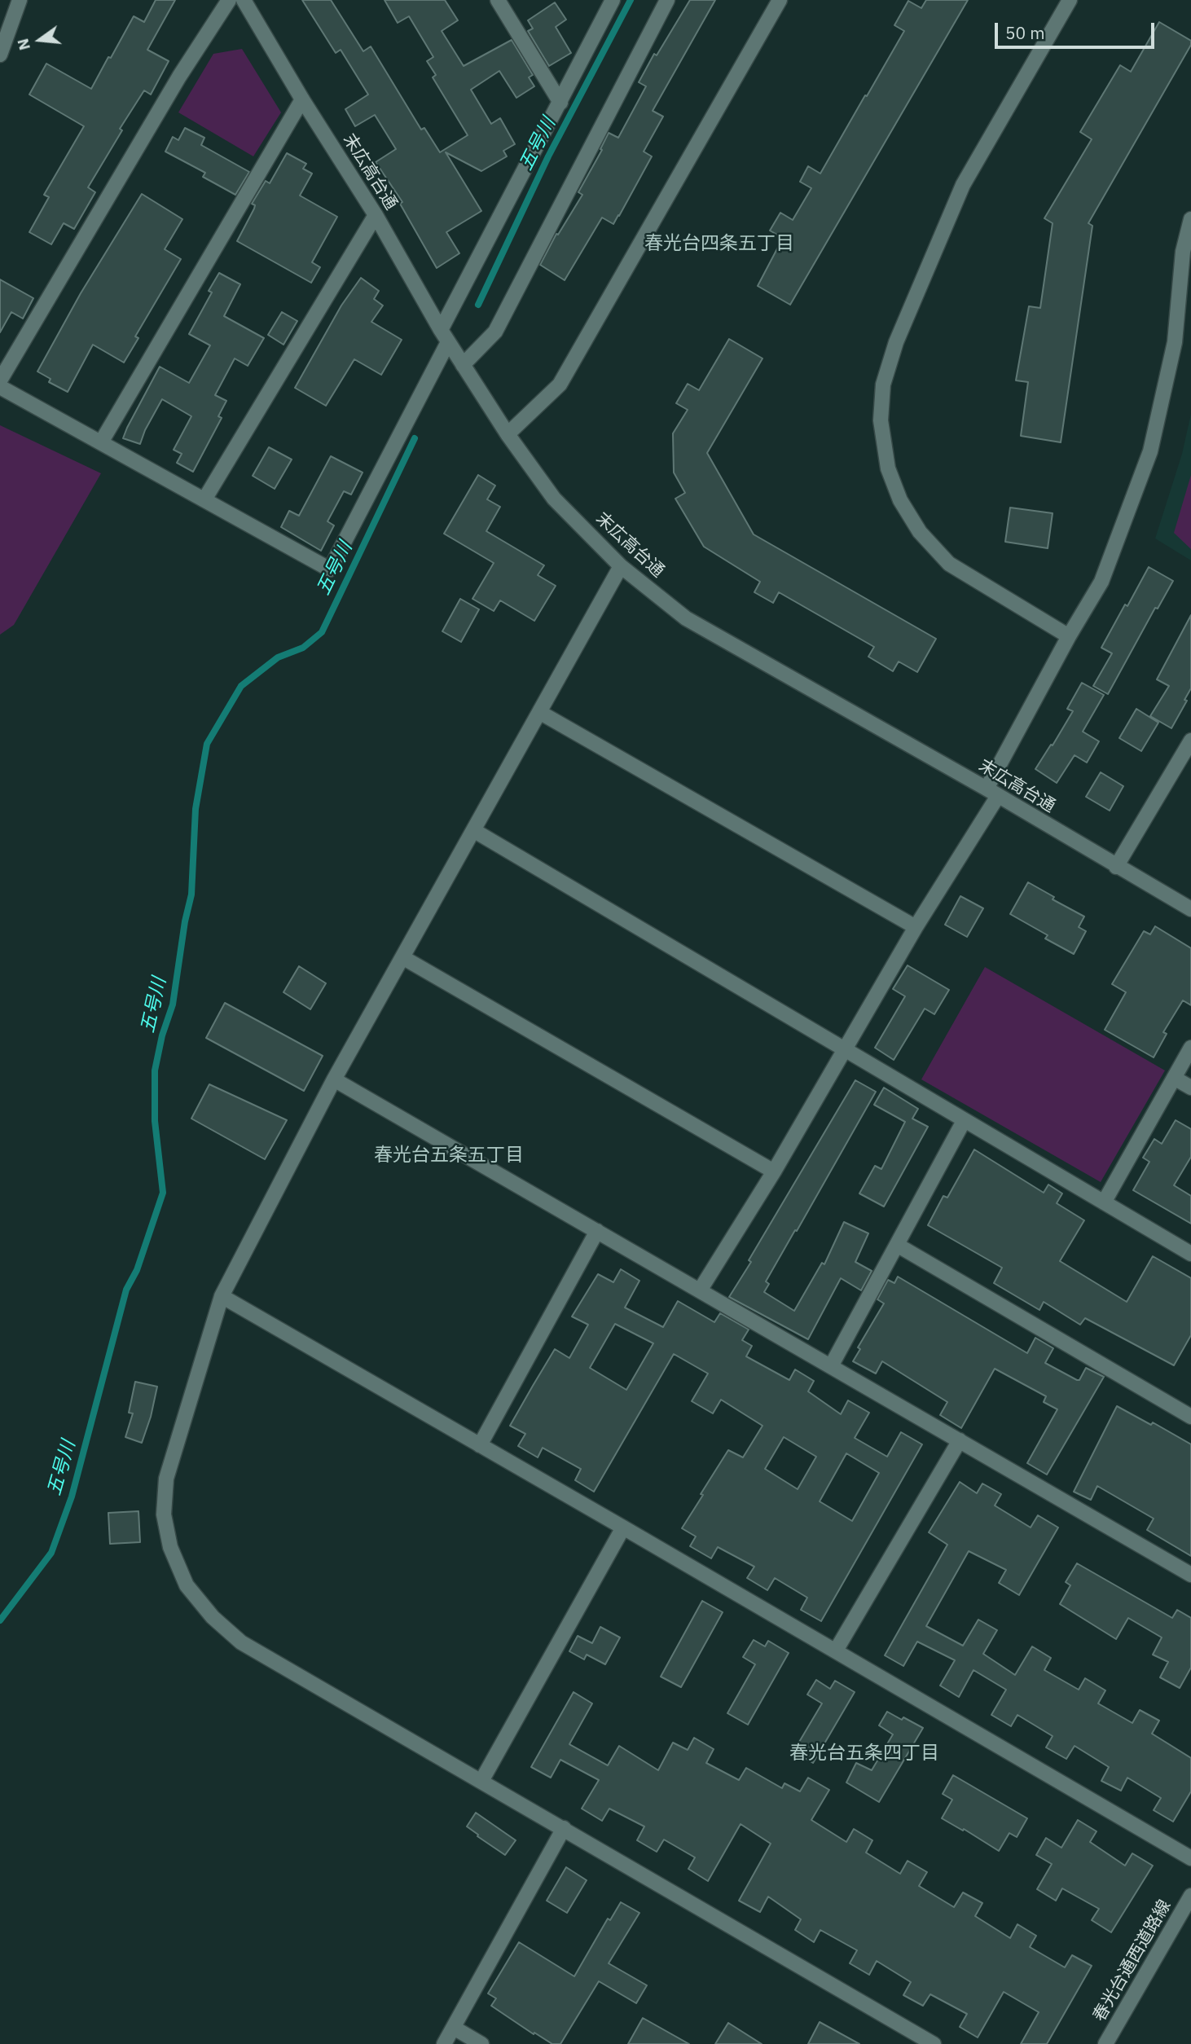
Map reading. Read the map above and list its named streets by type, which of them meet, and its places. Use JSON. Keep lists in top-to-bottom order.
{
  "streets": {
    "street": ["末広高台通", "春光台通西道路線"]
  },
  "districts": ["春光台四条五丁目", "春光台五条五丁目", "春光台五条四丁目"],
  "water": ["五号川"],
  "scale_bar": "50 m",
  "north": "left"
}
